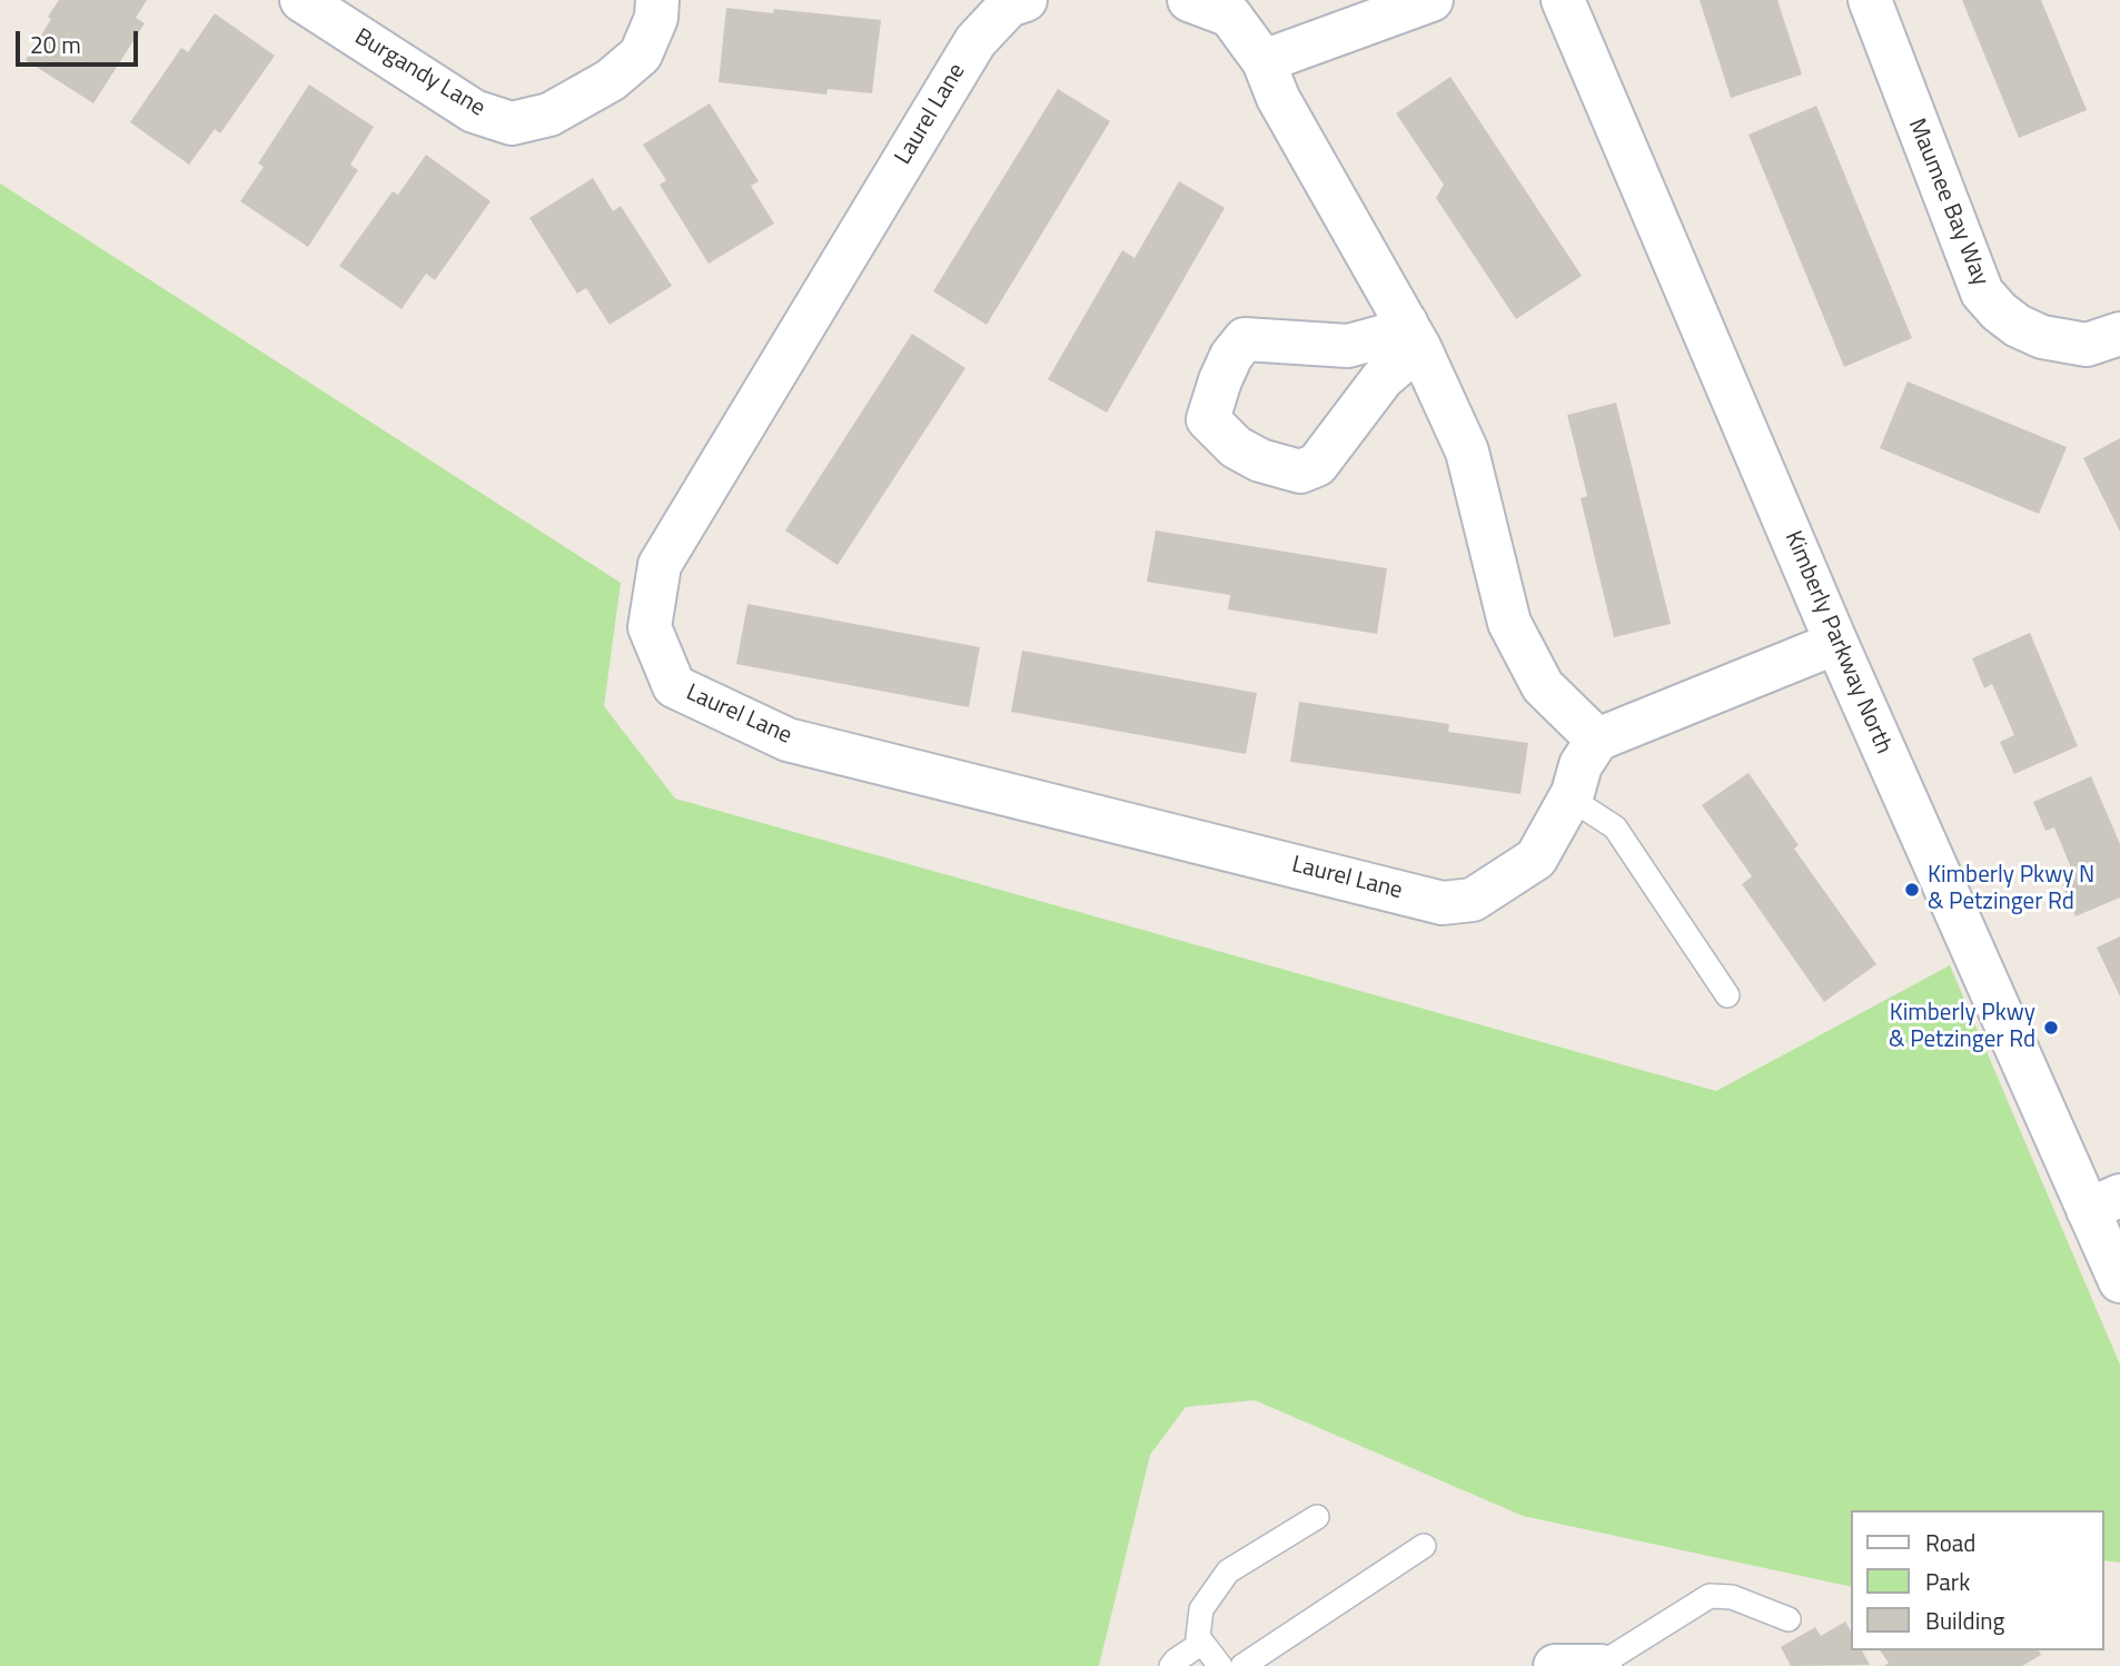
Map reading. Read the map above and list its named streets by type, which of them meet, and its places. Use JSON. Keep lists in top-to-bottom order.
{
  "streets": {
    "street": [
      "Burgandy Lane",
      "Laurel Lane",
      "Maumee Bay Way",
      "Kimberly Parkway North"
    ]
  },
  "places": ["Kimberly Pkwy N & Petzinger Rd", "Kimberly Pkwy & Petzinger Rd"],
  "legend": ["Road", "Park", "Building"],
  "scale_bar": "20 m"
}
